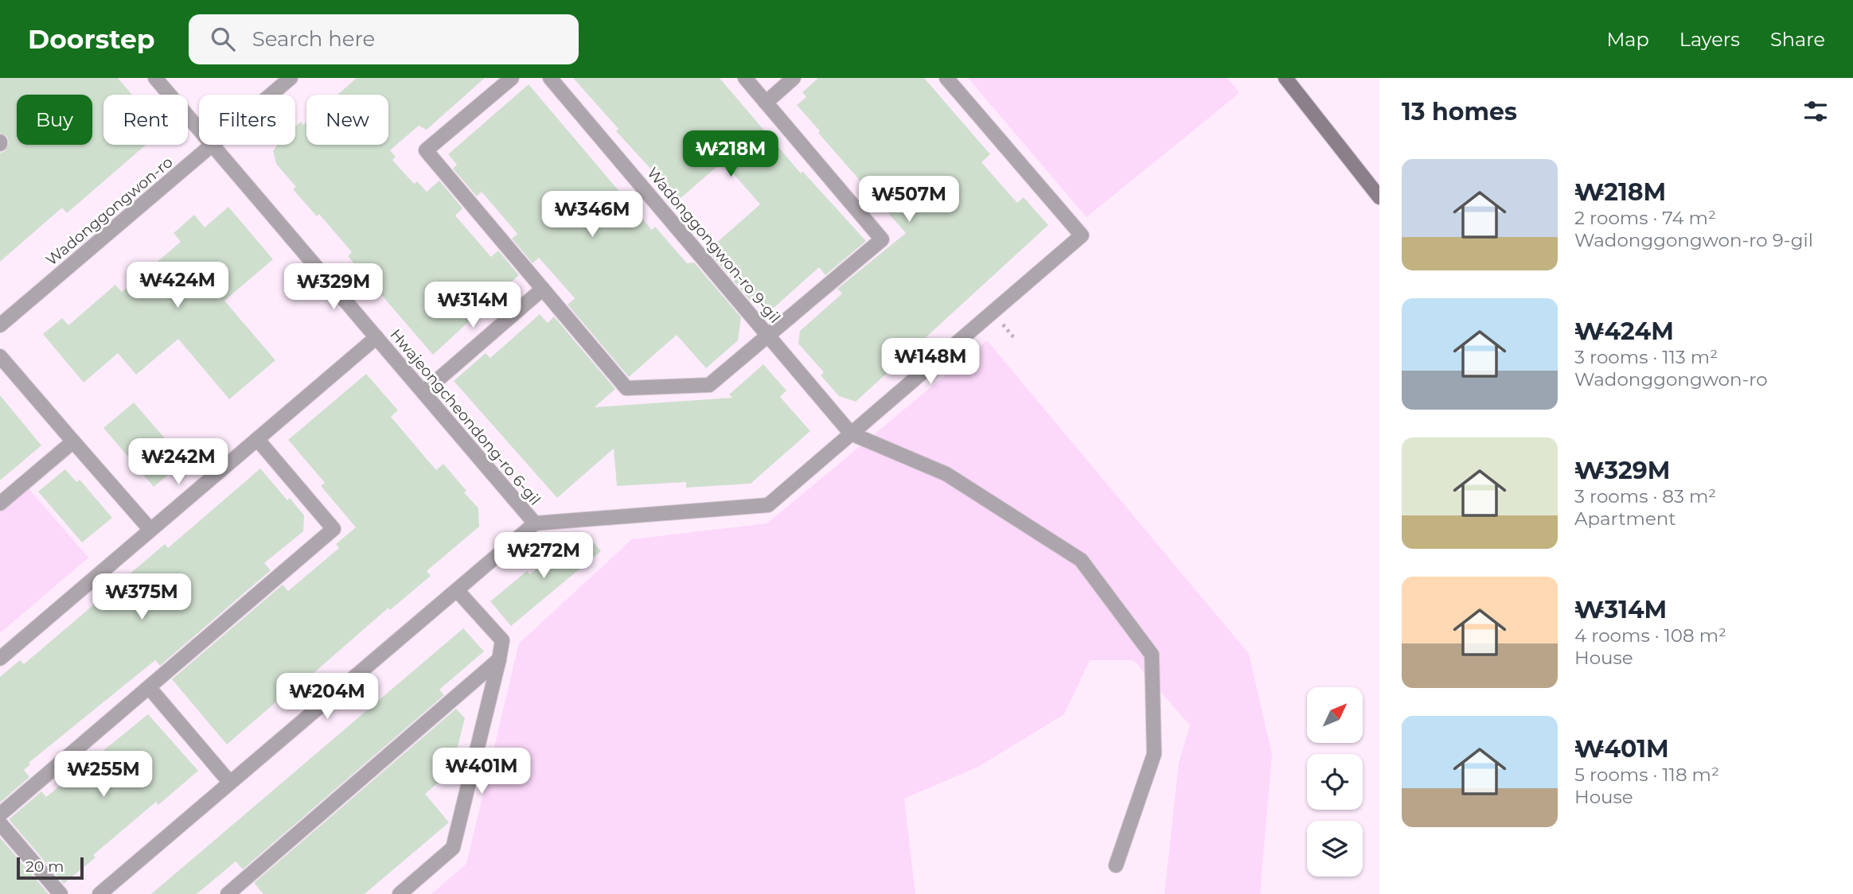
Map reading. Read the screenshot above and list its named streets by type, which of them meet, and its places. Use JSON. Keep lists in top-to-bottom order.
{
  "streets": {
    "street": ["Wadonggongwon-ro", "Wadonggongwon-ro 9-gil", "Hwajeongcheondong-ro 6-gil"]
  },
  "crossings": [
    ["Wadonggongwon-ro", "Hwajeongcheondong-ro 6-gil"]
  ],
  "scale_bar": "20 m",
  "north": "top right",
  "page": {
    "header": "Doorstep",
    "search": "Search here",
    "nav": ["Map", "Layers", "Share"],
    "heading": "13 homes",
    "chip": [
      "Buy",
      "Rent",
      "Filters",
      "New"
    ],
    "price": [
      "₩218M",
      "₩507M",
      "₩346M",
      "₩424M",
      "₩329M",
      "₩314M",
      "₩148M",
      "₩242M",
      "₩272M",
      "₩375M",
      "₩204M",
      "₩401M",
      "₩255M"
    ],
    "list": [
      {
        "name": "₩218M",
        "note": "2 rooms · 74 m² · Wadonggongwon-ro 9-gil"
      },
      {
        "name": "₩424M",
        "note": "3 rooms · 113 m² · Wadonggongwon-ro"
      },
      {
        "name": "₩329M",
        "note": "3 rooms · 83 m² · Apartment"
      },
      {
        "name": "₩314M",
        "note": "4 rooms · 108 m² · House"
      },
      {
        "name": "₩401M",
        "note": "5 rooms · 118 m² · House"
      }
    ],
    "scale": "20 m"
  }
}
